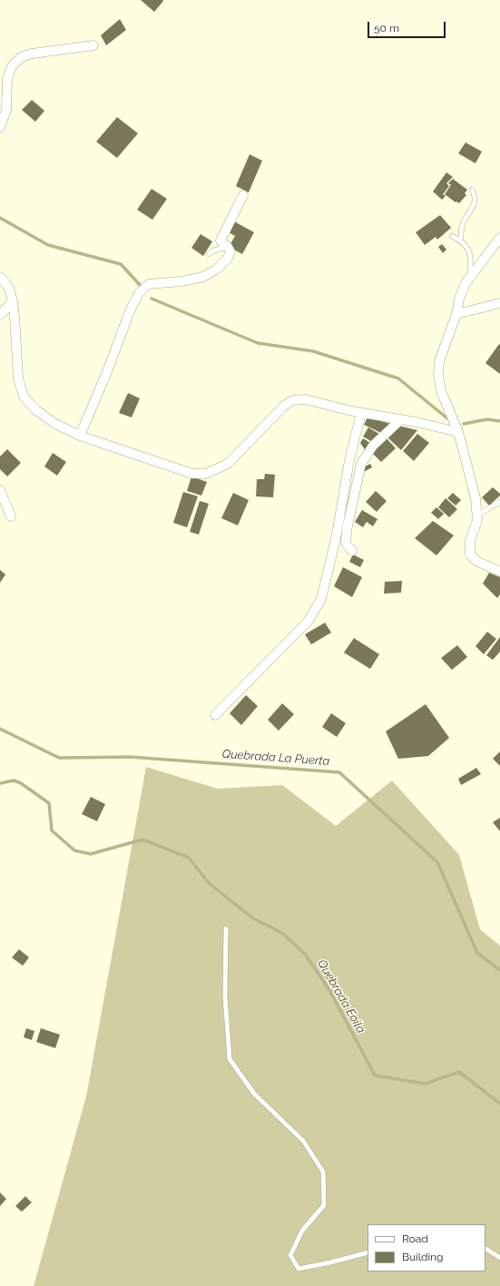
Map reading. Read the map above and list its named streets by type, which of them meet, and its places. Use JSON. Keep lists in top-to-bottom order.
{
  "water": ["Quebrada La Puerta", "Quebrada Eoila"],
  "legend": ["Road", "Building"],
  "scale_bar": "50 m"
}
